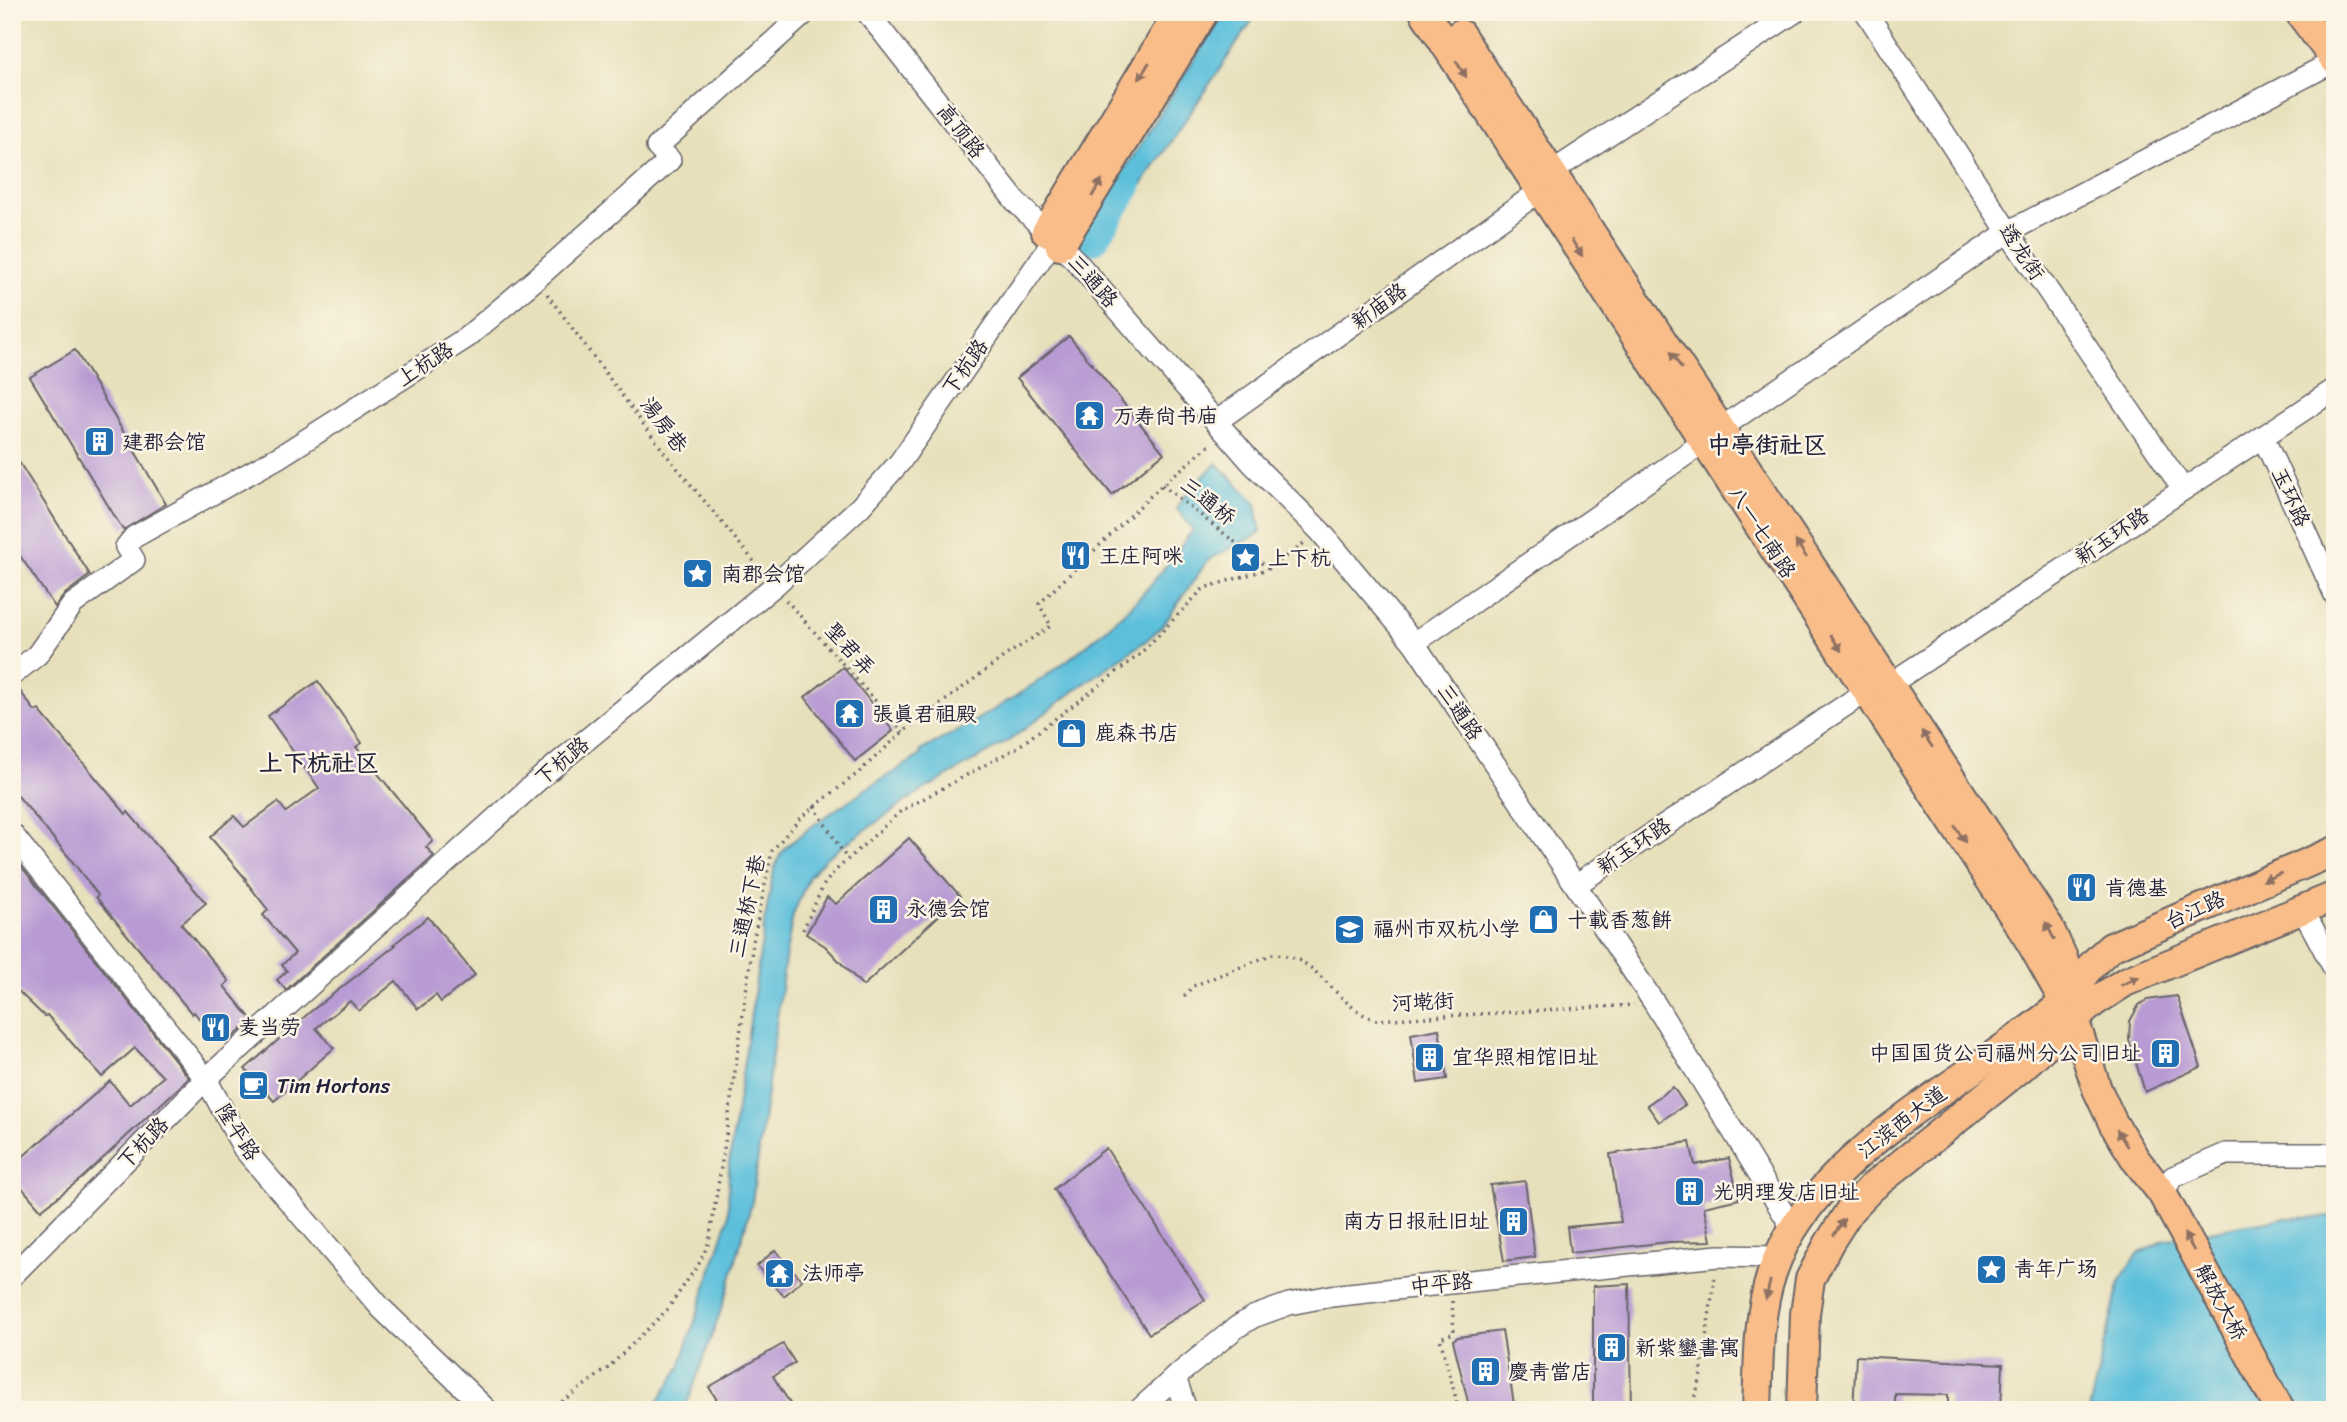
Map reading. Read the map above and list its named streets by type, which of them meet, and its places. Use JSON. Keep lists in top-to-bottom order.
{
  "streets": {
    "main road": [
      "下杭路",
      "八一七南路",
      "台江路",
      "江滨西大道",
      "解放大桥"
    ],
    "street": [
      "高顶路",
      "透龙街",
      "三通路",
      "新庙路",
      "上杭路",
      "玉环路",
      "新玉环路",
      "隆平路",
      "中平路"
    ],
    "path": [
      "湯房巷",
      "三通桥",
      "聖君弄",
      "三通桥下巷",
      "河墘街"
    ]
  },
  "crossings": [
    ["高顶路", "三通路"],
    ["高顶路", "下杭路"],
    ["透龙街", "新玉环路"],
    ["三通路", "新庙路"],
    ["三通路", "下杭路"],
    ["三通路", "新玉环路"],
    ["三通路", "三通桥下巷"],
    ["三通路", "河墘街"],
    ["三通路", "江滨西大道"],
    ["新庙路", "八一七南路"],
    ["新庙路", "三通桥下巷"],
    ["上杭路", "湯房巷"],
    ["下杭路", "湯房巷"],
    ["下杭路", "聖君弄"],
    ["下杭路", "隆平路"],
    ["湯房巷", "聖君弄"],
    ["玉环路", "新玉环路"],
    ["三通桥", "三通桥下巷"],
    ["八一七南路", "新玉环路"],
    ["八一七南路", "台江路"],
    ["八一七南路", "江滨西大道"],
    ["八一七南路", "解放大桥"],
    ["聖君弄", "三通桥下巷"],
    ["台江路", "江滨西大道"],
    ["江滨西大道", "中平路"]
  ],
  "one_way": ["解放大桥"],
  "districts": ["中亭街社区", "上下杭社区"],
  "places": {
    "temple": ["万寿尚书庙", "張真君祖殿", "法师亭"],
    "building": [
      "建郡会馆",
      "永德会馆",
      "中国国货公司福州分公司旧址",
      "宜华照相馆旧址",
      "光明理发店旧址",
      "南方日报社旧址",
      "新紫鑾書寓",
      "慶青當店"
    ],
    "restaurant": ["王庄阿咪", "肯德基", "麦当劳"],
    "place": ["上下杭", "南郡会馆", "青年广场"],
    "shop": ["鹿森书店", "十載香葱餅"],
    "school or university": ["福州市双杭小学"],
    "cafe": ["Tim Hortons"]
  }
}
